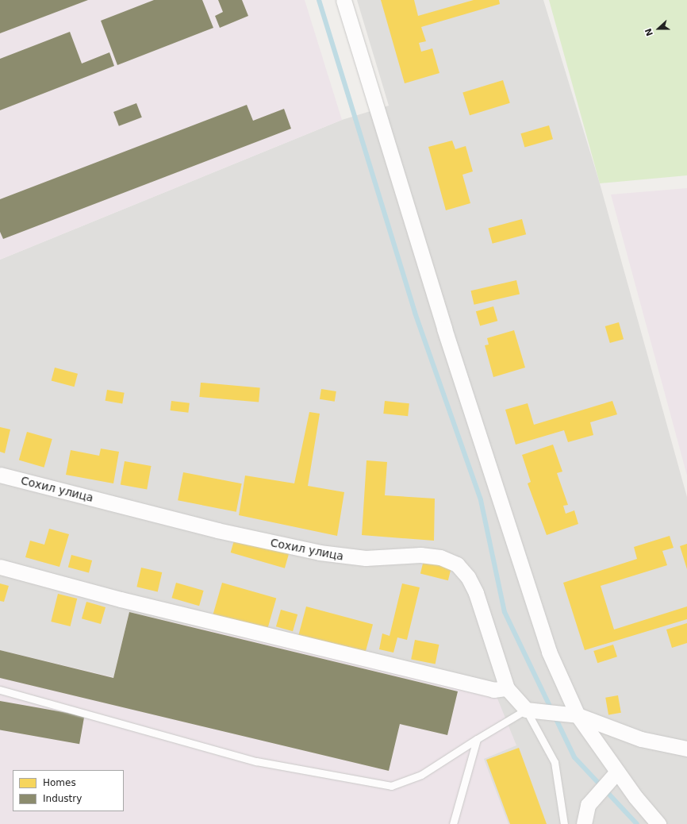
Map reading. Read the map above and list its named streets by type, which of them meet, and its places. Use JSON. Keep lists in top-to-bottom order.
{
  "streets": {
    "street": ["Сохил улица"]
  },
  "legend": ["Homes", "Industry"],
  "north": "left"
}
